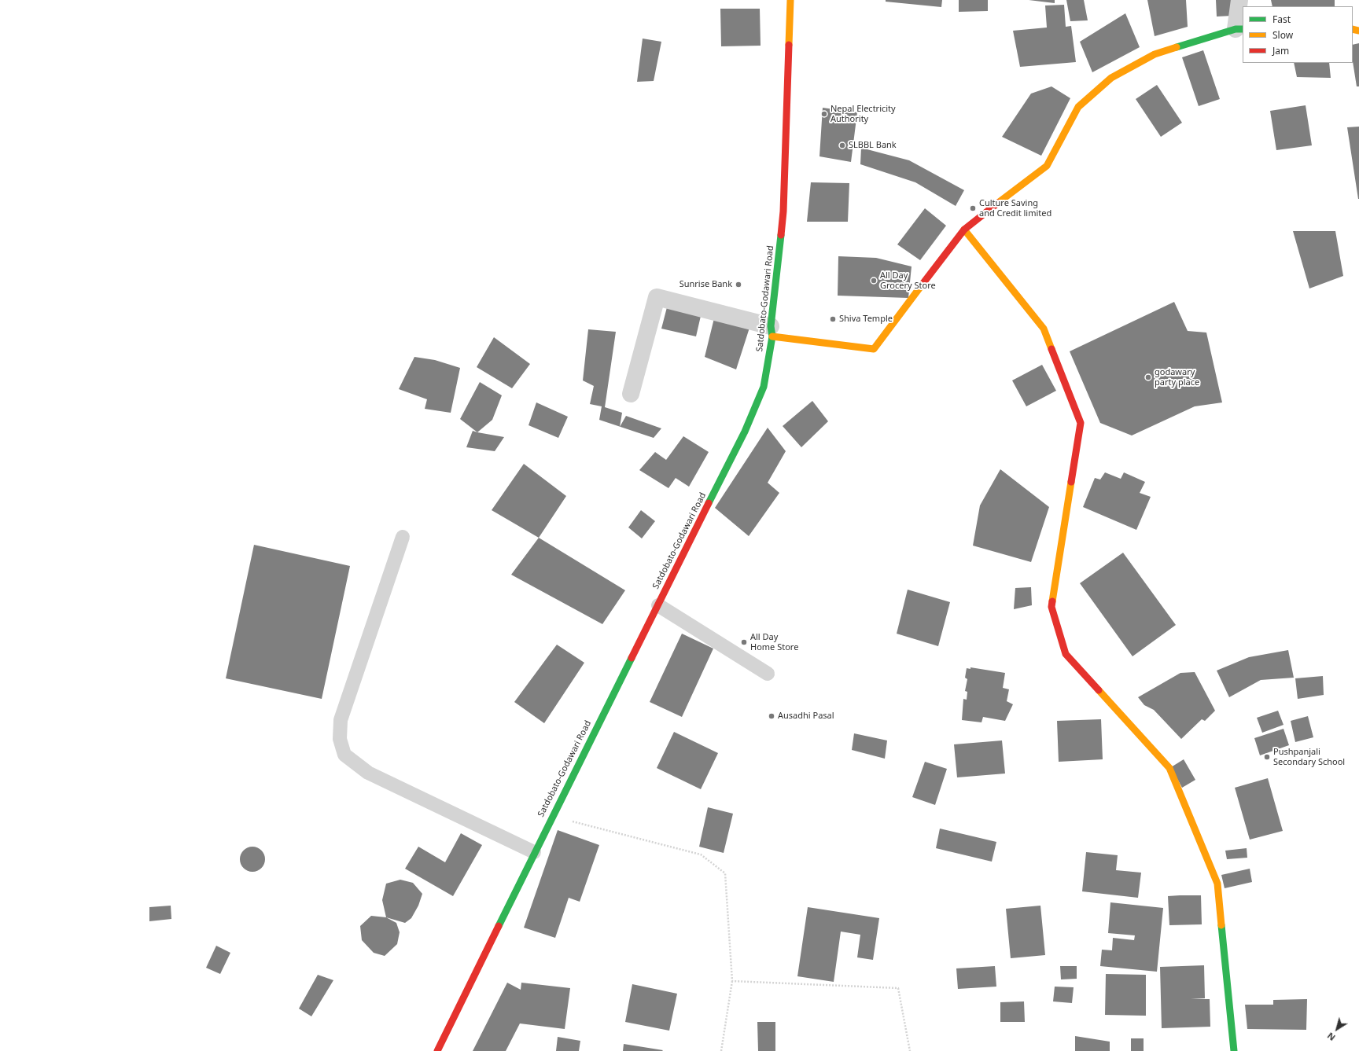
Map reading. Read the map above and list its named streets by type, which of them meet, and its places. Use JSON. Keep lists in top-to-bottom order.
{
  "streets": {
    "street": ["Satdobato-Godawari Road"]
  },
  "places": [
    "Nepal Electricity Authority",
    "SLBBL Bank",
    "Culture Saving and Credit limited",
    "All Day Grocery Store",
    "Sunrise Bank",
    "Shiva Temple",
    "godawary party place",
    "All Day Home Store",
    "Ausadhi Pasal",
    "Pushpanjali Secondary School"
  ],
  "legend": ["Fast", "Slow", "Jam"],
  "north": "bottom left"
}
